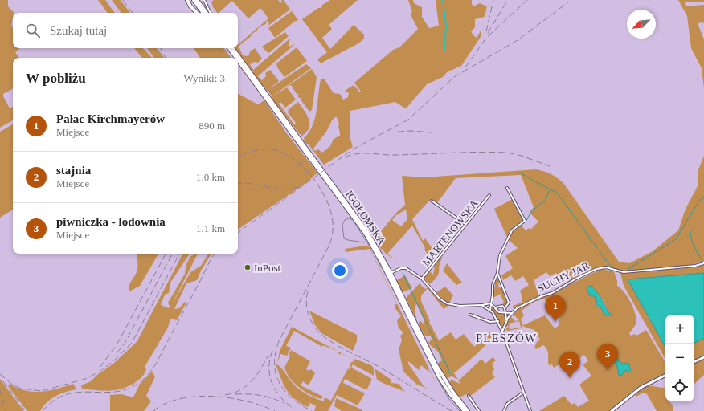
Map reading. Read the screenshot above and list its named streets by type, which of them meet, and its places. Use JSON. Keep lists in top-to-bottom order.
{
  "streets": {
    "main road": ["IGOŁOMSKA"],
    "street": ["MARTENOWSKA", "SUCHY JAR"]
  },
  "districts": ["PLESZÓW"],
  "places": ["InPost"],
  "north": "bottom left",
  "page": {
    "search": "Szukaj tutaj",
    "heading": ["W pobliżu", "Wyniki: 3"],
    "list": [
      {
        "mark": "1",
        "name": "Pałac Kirchmayerów",
        "note": "Miejsce",
        "value": "890 m"
      },
      {
        "mark": "2",
        "name": "stajnia",
        "note": "Miejsce",
        "value": "1.0 km"
      },
      {
        "mark": "3",
        "name": "piwniczka - lodownia",
        "note": "Miejsce",
        "value": "1.1 km"
      }
    ],
    "pins": ["1", "3", "2"],
    "map_buttons": ["+", "−"]
  }
}
